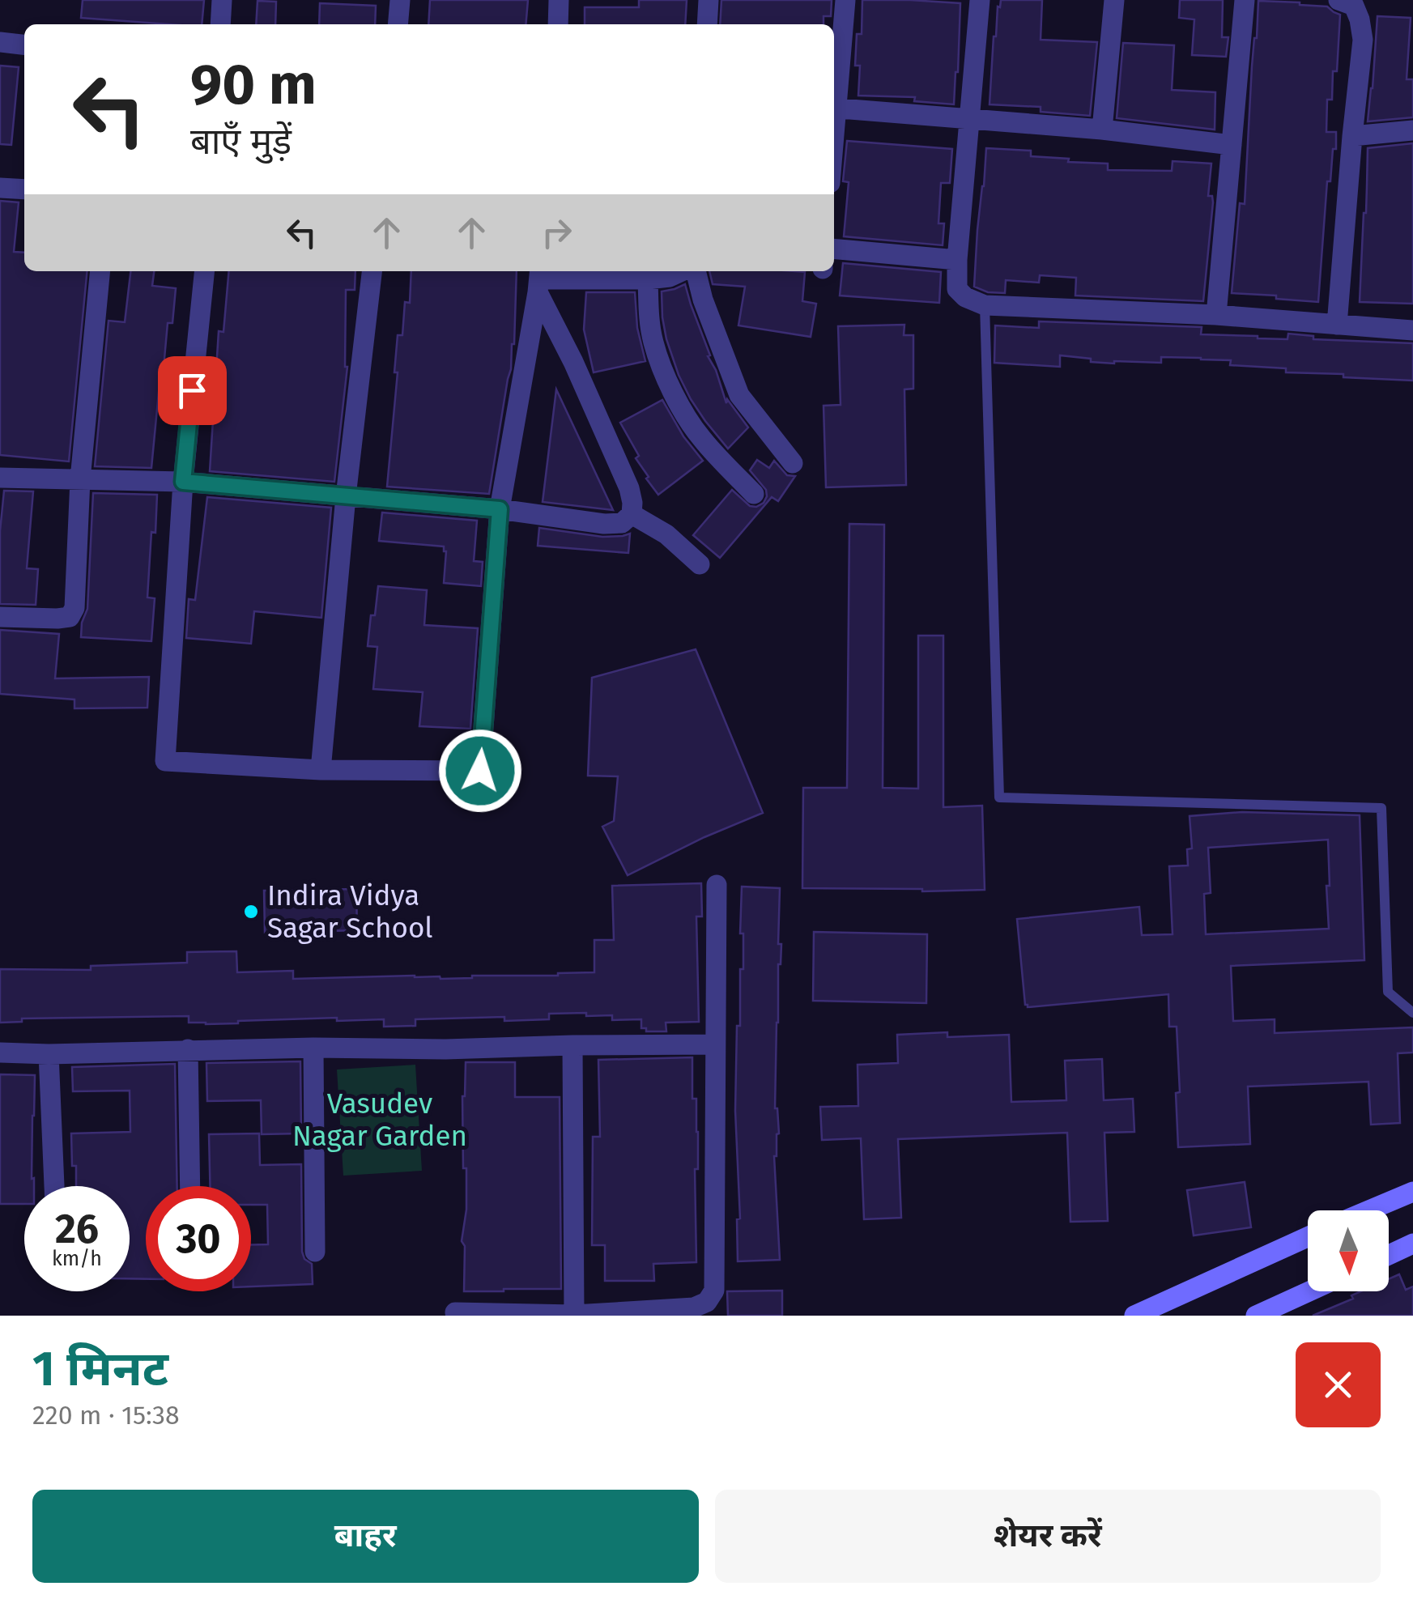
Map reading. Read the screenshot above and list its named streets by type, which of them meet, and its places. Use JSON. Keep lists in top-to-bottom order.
{
  "parks": ["Vasudev Nagar Garden"],
  "places": ["Indira Vidya Sagar School"],
  "north": "bottom",
  "page": {
    "turn": ["90 m", "बाएँ मुड़ें"],
    "speed": "26 km/h",
    "limit": "30",
    "heading": ["1 मिनट", "220 m · 15:38"],
    "buttons": ["बाहर", "शेयर करें"]
  }
}
